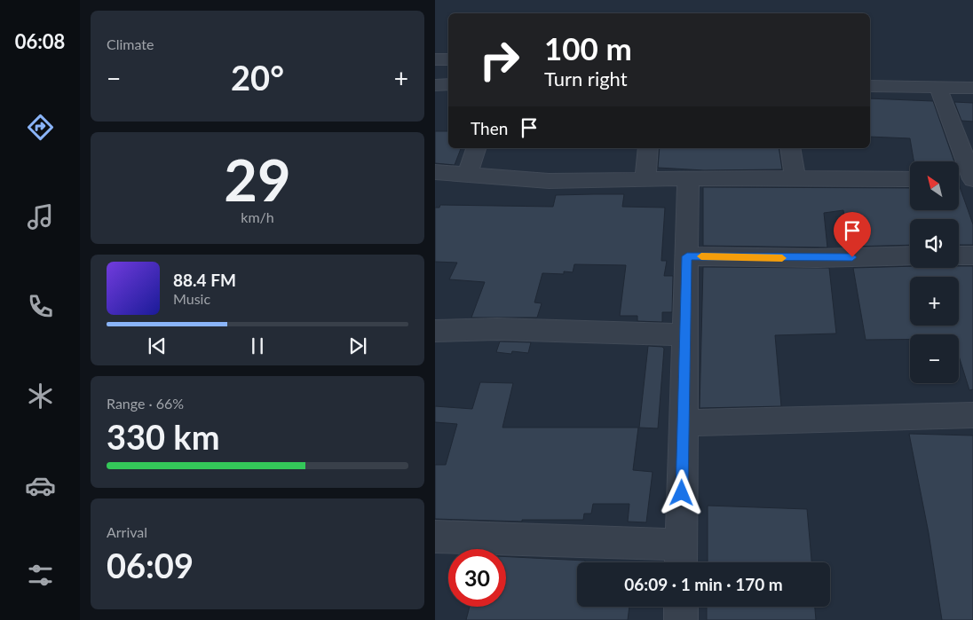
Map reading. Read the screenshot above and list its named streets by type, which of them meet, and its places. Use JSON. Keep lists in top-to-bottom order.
{
  "north": "top left",
  "page": {
    "tabs": "06:08",
    "tile": [
      "Climate",
      ["29", "km/h"],
      ["Range · 66%", "330 km"],
      ["Arrival", "06:09"]
    ],
    "turn": ["100 m", "Turn right"],
    "heat": ["−", "20°", "+"],
    "then": "Then",
    "map_buttons": ["+", "−"],
    "song": ["88.4 FM", "Music"],
    "limit": "30",
    "trip": "06:09 · 1 min · 170 m"
  }
}
